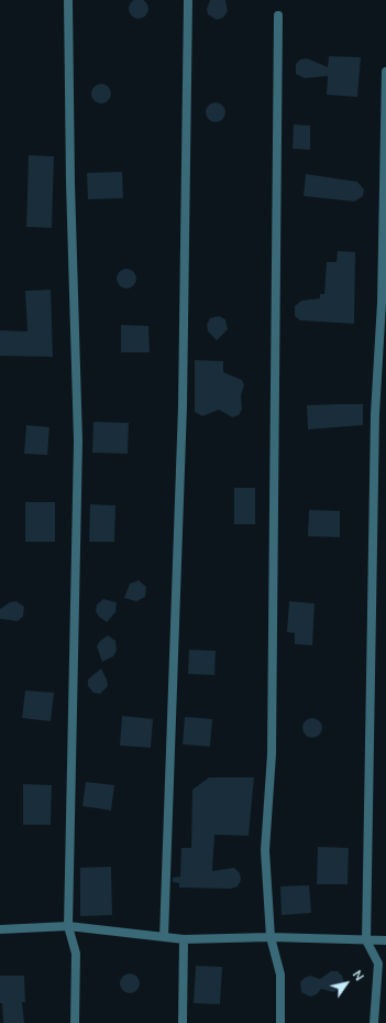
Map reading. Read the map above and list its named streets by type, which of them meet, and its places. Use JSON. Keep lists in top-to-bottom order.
{
  "north": "top right"
}
